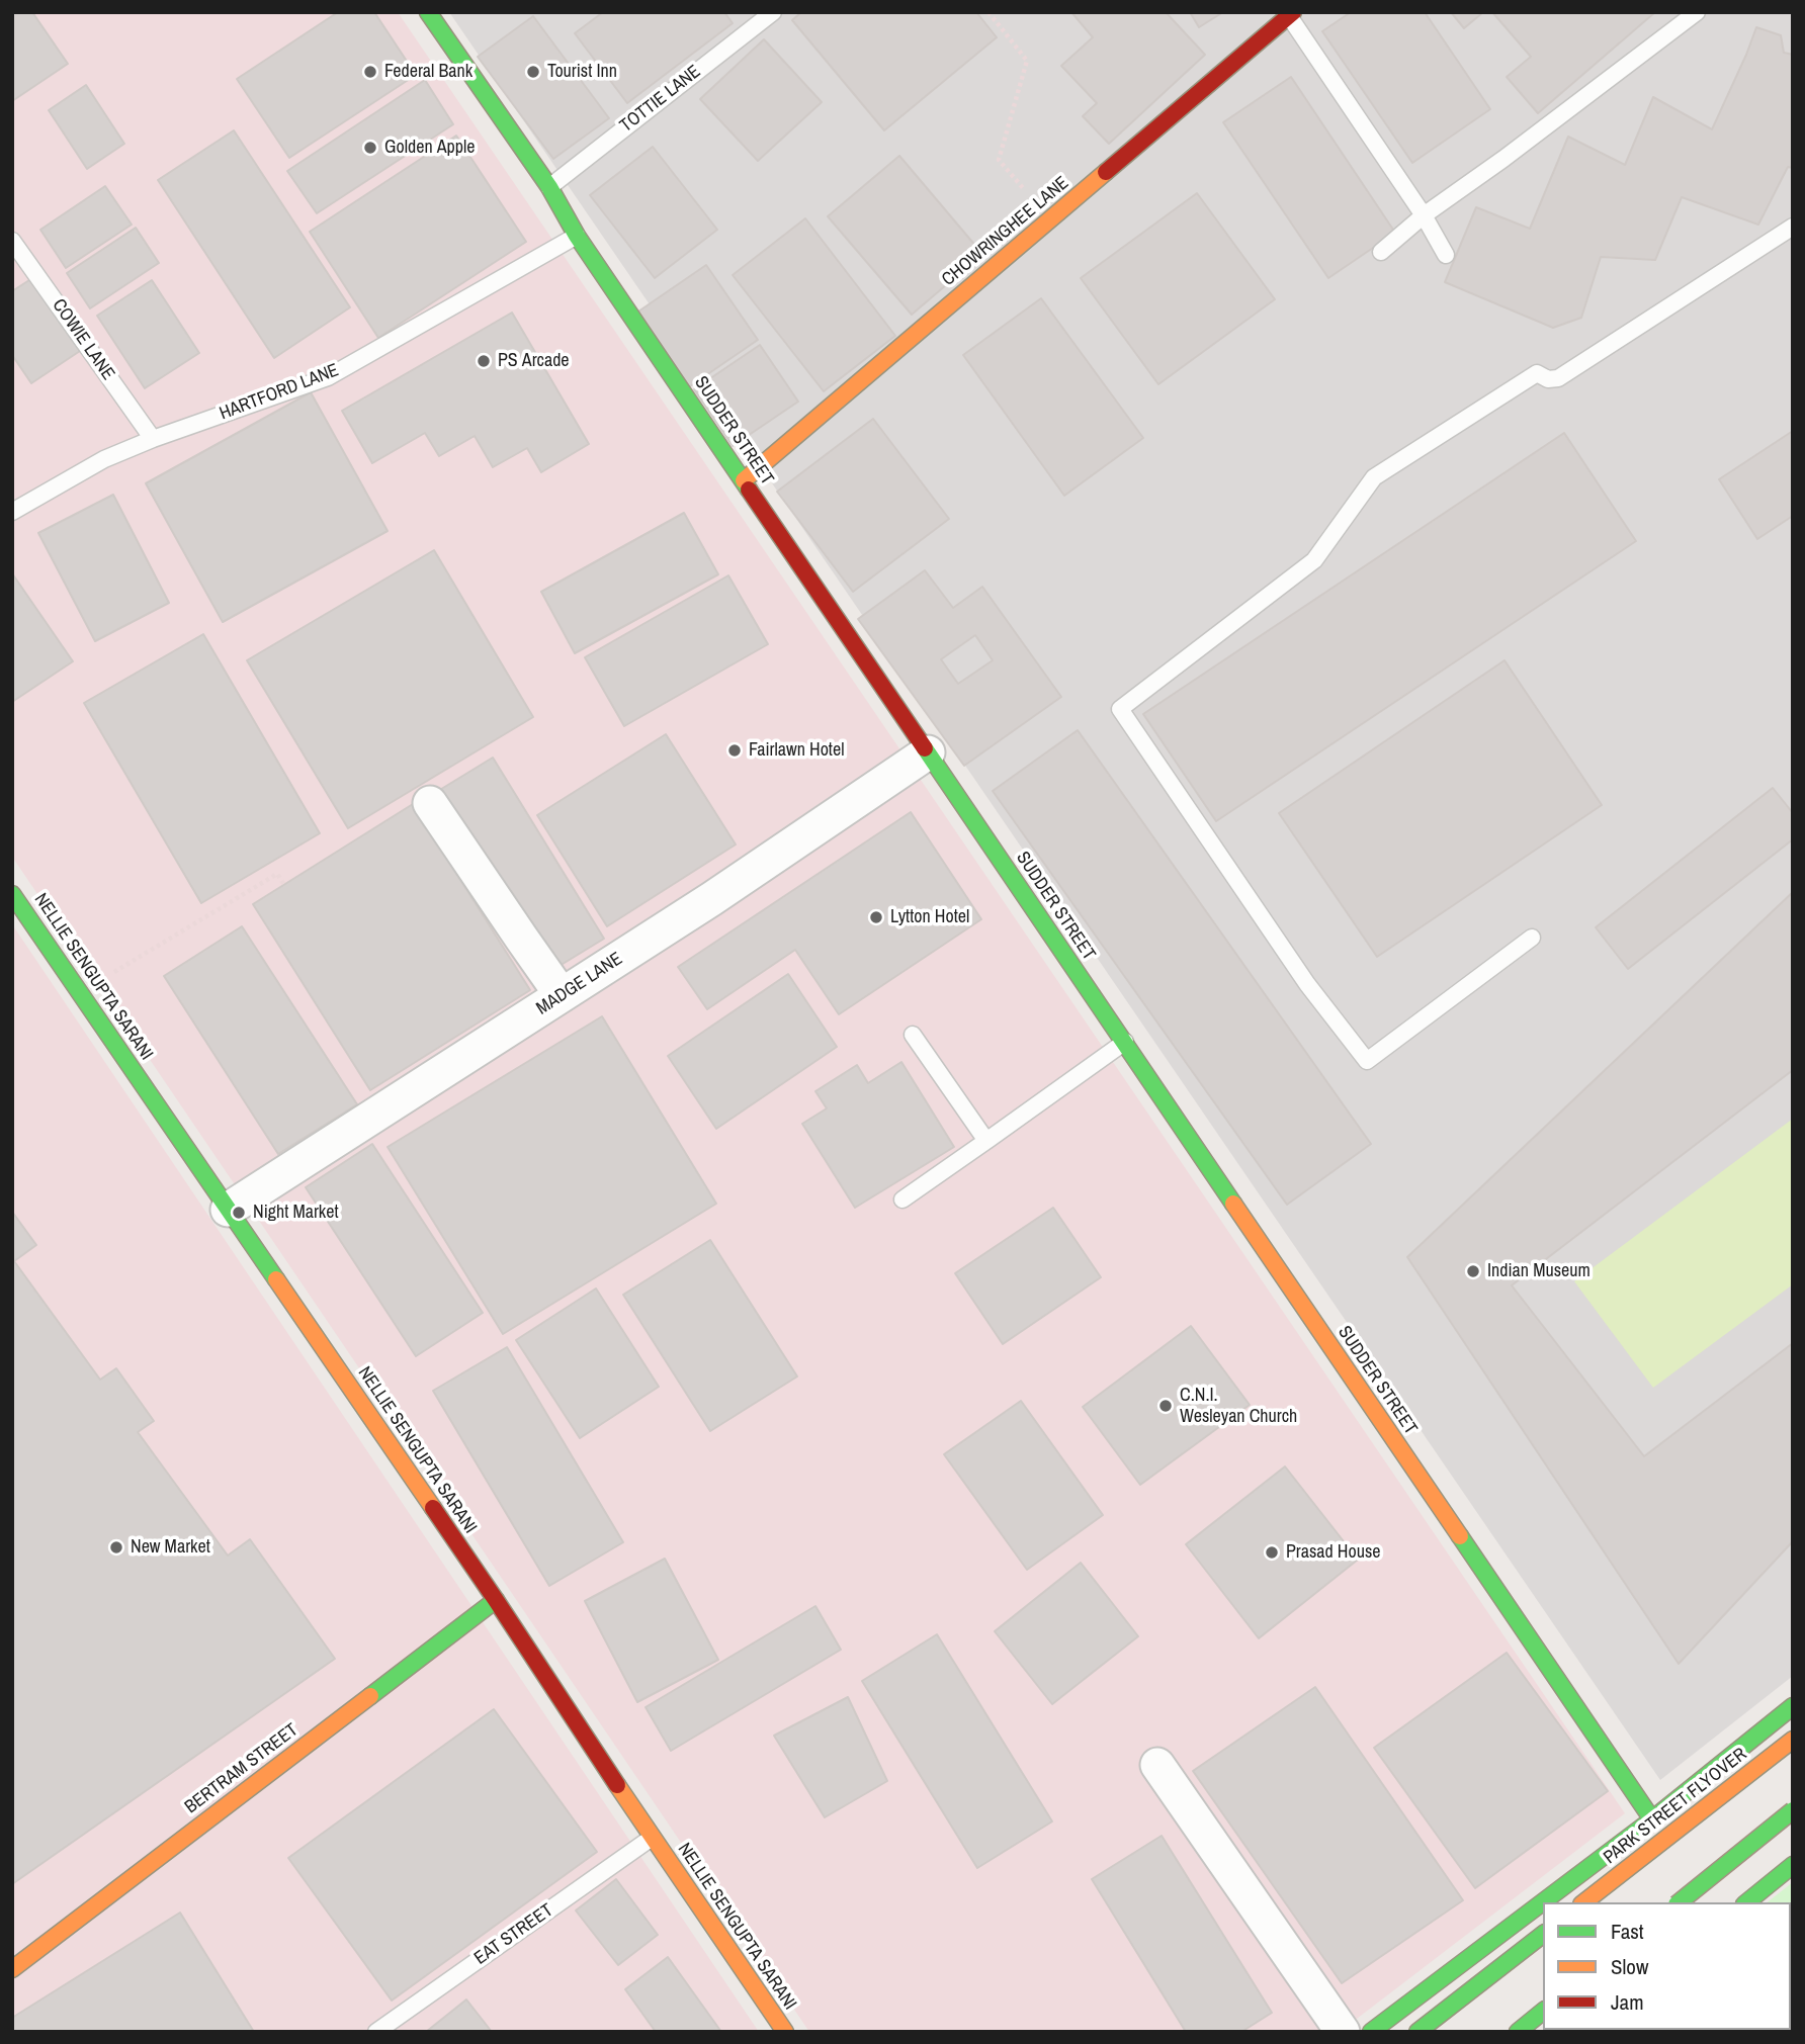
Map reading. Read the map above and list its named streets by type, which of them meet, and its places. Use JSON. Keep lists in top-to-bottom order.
{
  "streets": {
    "street": [
      "CHOWRINGHEE LANE",
      "SUDDER STREET",
      "NELLIE SENGUPTA SARANI",
      "MADGE LANE",
      "BERTRAM STREET",
      "PARK STREET FLYOVER"
    ],
    "lane": [
      "TOTTIE LANE",
      "COWIE LANE",
      "HARTFORD LANE",
      "EAT STREET"
    ]
  },
  "crossings": [
    ["TOTTIE LANE", "SUDDER STREET"],
    ["CHOWRINGHEE LANE", "SUDDER STREET"],
    ["COWIE LANE", "HARTFORD LANE"],
    ["HARTFORD LANE", "SUDDER STREET"],
    ["SUDDER STREET", "MADGE LANE"],
    ["NELLIE SENGUPTA SARANI", "MADGE LANE"],
    ["NELLIE SENGUPTA SARANI", "BERTRAM STREET"],
    ["NELLIE SENGUPTA SARANI", "EAT STREET"]
  ],
  "places": [
    "Federal Bank",
    "Tourist Inn",
    "Golden Apple",
    "PS Arcade",
    "Fairlawn Hotel",
    "Lytton Hotel",
    "Night Market",
    "Indian Museum",
    "C.N.I. Wesleyan Church",
    "New Market",
    "Prasad House"
  ],
  "legend": ["Fast", "Slow", "Jam"]
}
